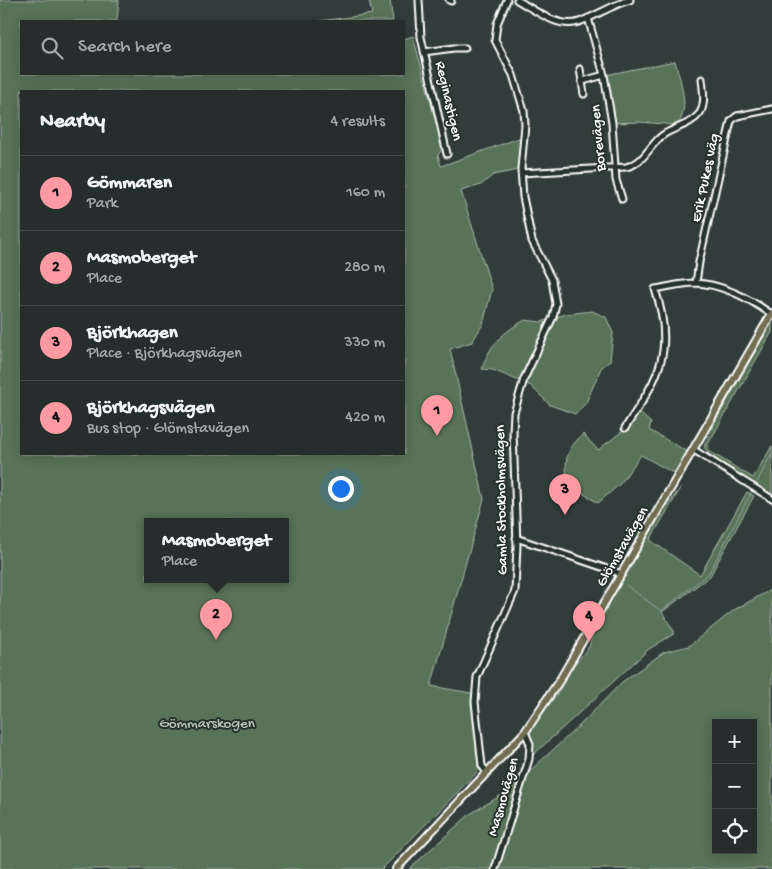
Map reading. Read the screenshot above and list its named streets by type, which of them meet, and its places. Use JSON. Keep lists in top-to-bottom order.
{
  "streets": {
    "main road": ["Glömstavägen"],
    "street": [
      "Reginastigen",
      "Borevägen",
      "Erik Pukes väg",
      "Gamla Stockholmsvägen",
      "Masmovägen"
    ]
  },
  "crossings": [
    ["Gamla Stockholmsvägen", "Glömstavägen"],
    ["Glömstavägen", "Masmovägen"]
  ],
  "parks": ["Gömmarskogen"],
  "page": {
    "search": "Search here",
    "heading": ["Nearby", "4 results"],
    "list": [
      {
        "mark": "1",
        "name": "Gömmaren",
        "note": "Park",
        "value": "160 m"
      },
      {
        "mark": "2",
        "name": "Masmoberget",
        "note": "Place",
        "value": "280 m"
      },
      {
        "mark": "3",
        "name": "Björkhagen",
        "note": "Place · Björkhagsvägen",
        "value": "330 m"
      },
      {
        "mark": "4",
        "name": "Björkhagsvägen",
        "note": "Bus stop · Glömstavägen",
        "value": "420 m"
      }
    ],
    "pins": [
      "1",
      "3",
      "2",
      "4"
    ],
    "popup": ["Masmoberget", "Place"],
    "map_buttons": ["+", "−"]
  }
}
